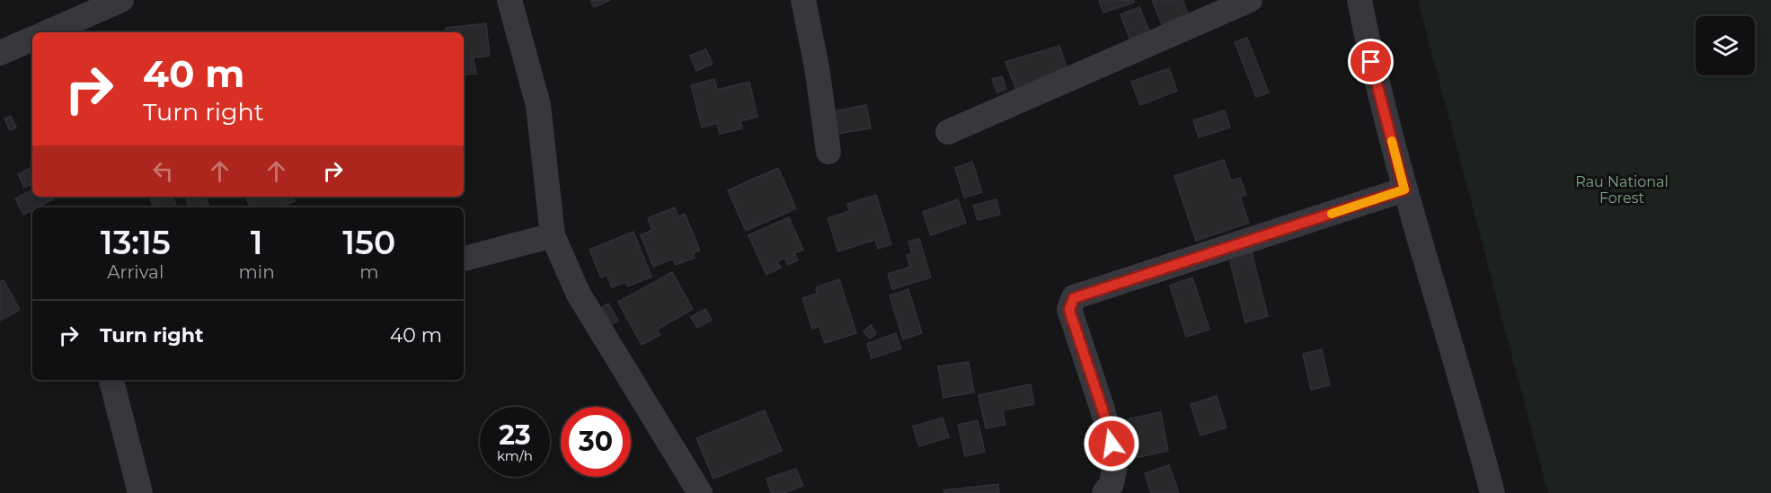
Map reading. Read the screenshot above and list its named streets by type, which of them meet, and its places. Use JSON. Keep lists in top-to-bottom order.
{
  "parks": ["Rau National Forest"],
  "page": {
    "turn": ["40 m", "Turn right"],
    "eta": [
      "13:15",
      "Arrival",
      "1",
      "min",
      "150",
      "m"
    ],
    "list": [
      {
        "name": "Turn right",
        "value": "40 m"
      }
    ],
    "speed": "23 km/h",
    "limit": "30"
  }
}
